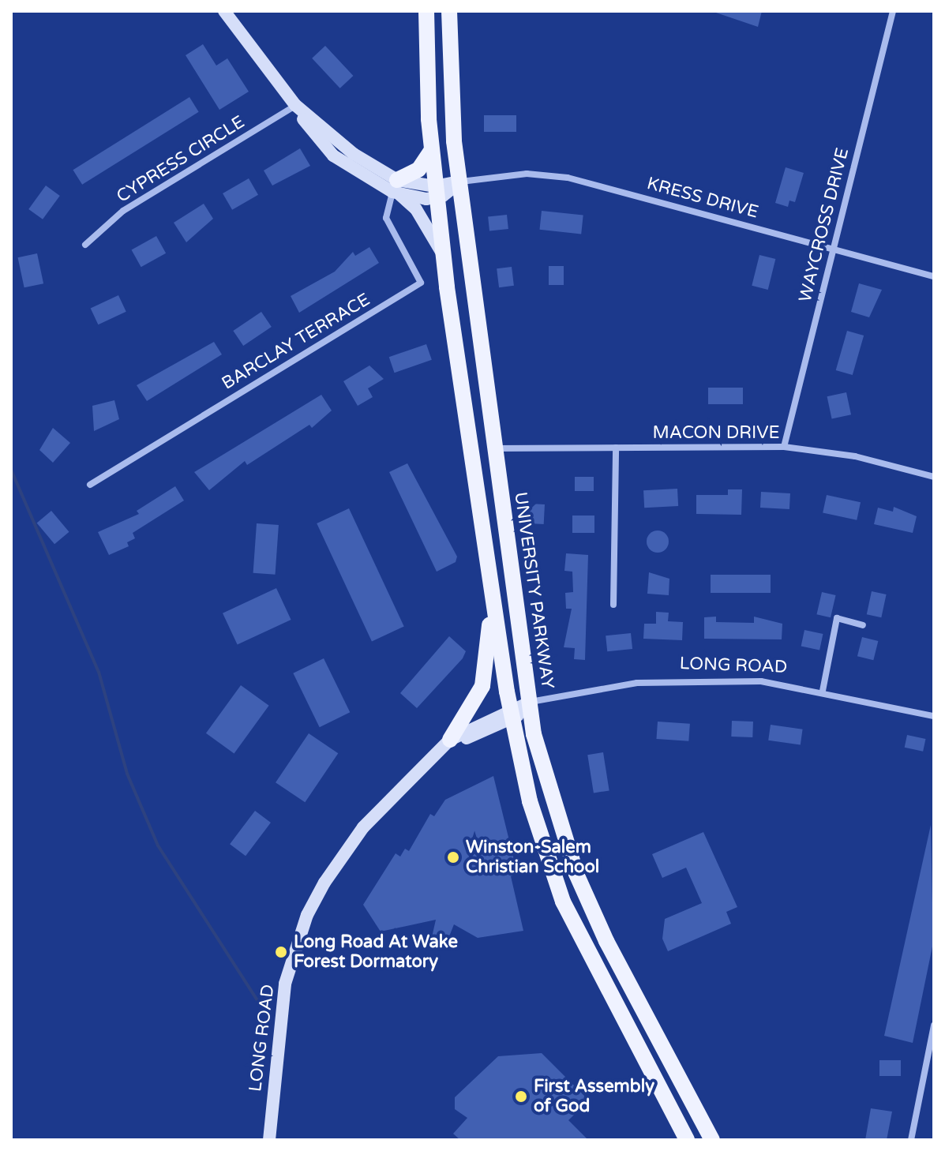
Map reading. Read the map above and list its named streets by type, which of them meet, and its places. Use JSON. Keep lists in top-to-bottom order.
{
  "streets": {
    "main road": ["UNIVERSITY PARKWAY", "LONG ROAD"],
    "street": [
      "CYPRESS CIRCLE",
      "KRESS DRIVE",
      "WAYCROSS DRIVE",
      "BARCLAY TERRACE",
      "MACON DRIVE"
    ]
  },
  "crossings": [
    ["KRESS DRIVE", "WAYCROSS DRIVE"],
    ["KRESS DRIVE", "UNIVERSITY PARKWAY"],
    ["WAYCROSS DRIVE", "MACON DRIVE"],
    ["MACON DRIVE", "UNIVERSITY PARKWAY"],
    ["UNIVERSITY PARKWAY", "LONG ROAD"]
  ],
  "places": ["Winston-Salem Christian School", "Long Road At Wake Forest Dormatory", "First Assembly of God"]
}
